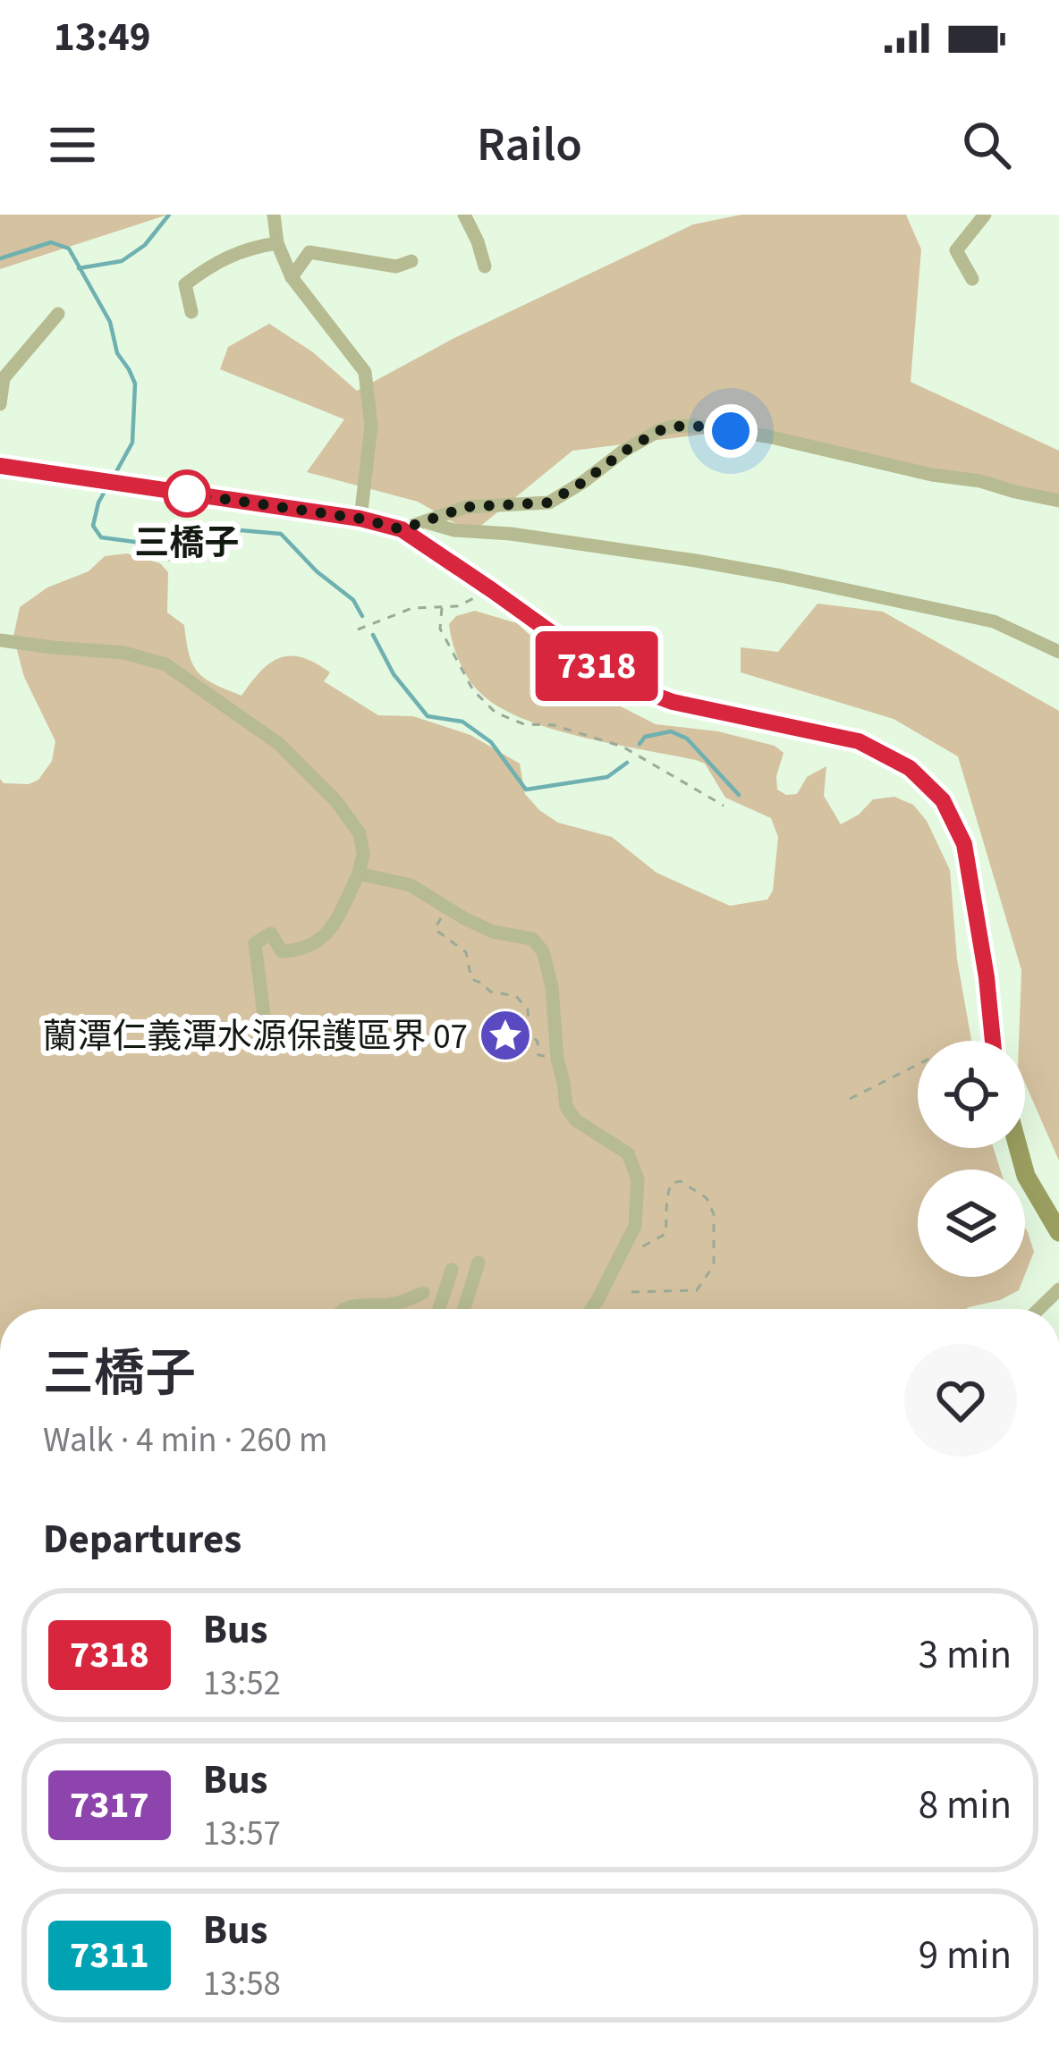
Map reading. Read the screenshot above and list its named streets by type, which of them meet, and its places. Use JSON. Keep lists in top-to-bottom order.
{
  "places": {
    "other": ["三橋子"],
    "place": ["蘭潭仁義潭水源保護區界 07"]
  },
  "lines": ["bus line 7318"],
  "page": {
    "status": "13:49",
    "header": "Railo",
    "on_map": "7318",
    "heading": [
      ["三橋子", "Walk · 4 min · 260 m"],
      "Departures"
    ],
    "list": [
      {
        "mark": "7318",
        "name": "Bus",
        "note": "13:52",
        "value": "3 min"
      },
      {
        "mark": "7317",
        "name": "Bus",
        "note": "13:57",
        "value": "8 min"
      },
      {
        "mark": "7311",
        "name": "Bus",
        "note": "13:58",
        "value": "9 min"
      }
    ]
  }
}
